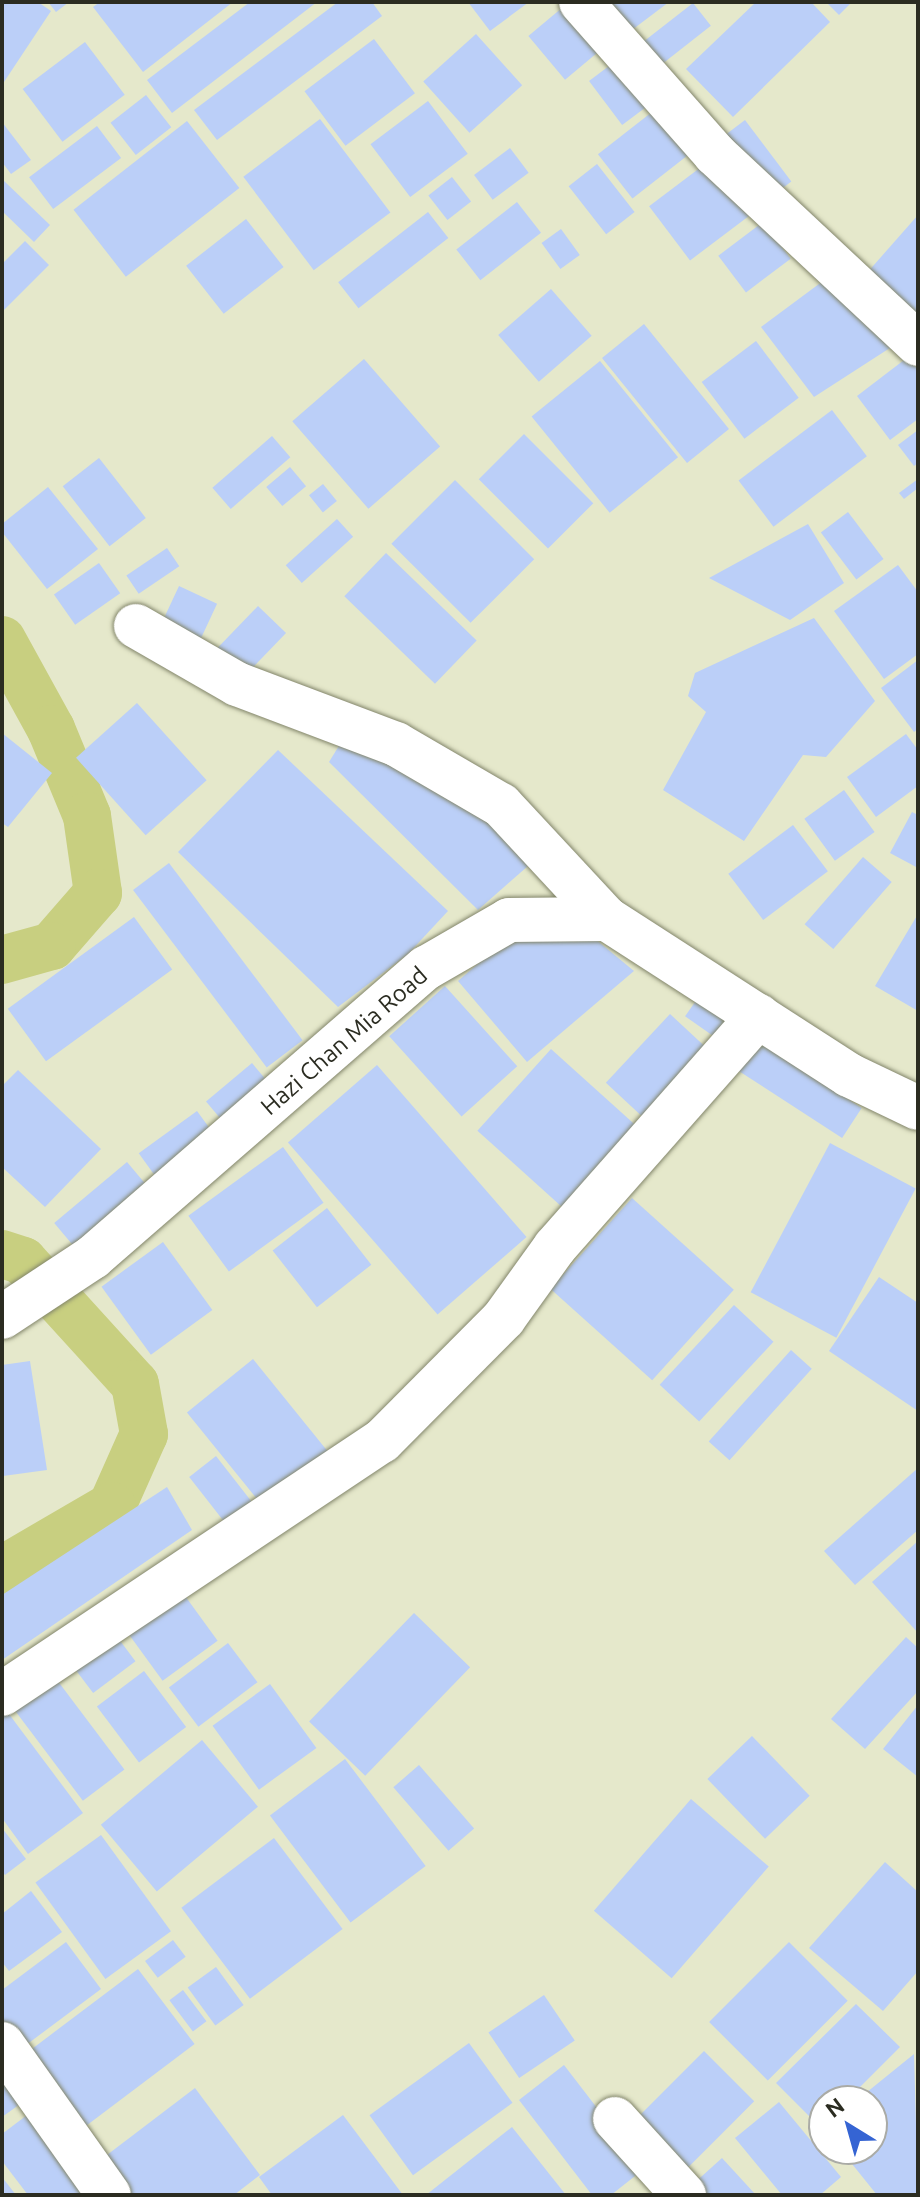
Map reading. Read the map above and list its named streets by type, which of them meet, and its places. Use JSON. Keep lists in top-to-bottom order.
{
  "streets": {
    "street": ["Hazi Chan Mia Road"]
  },
  "north": "top left"
}
